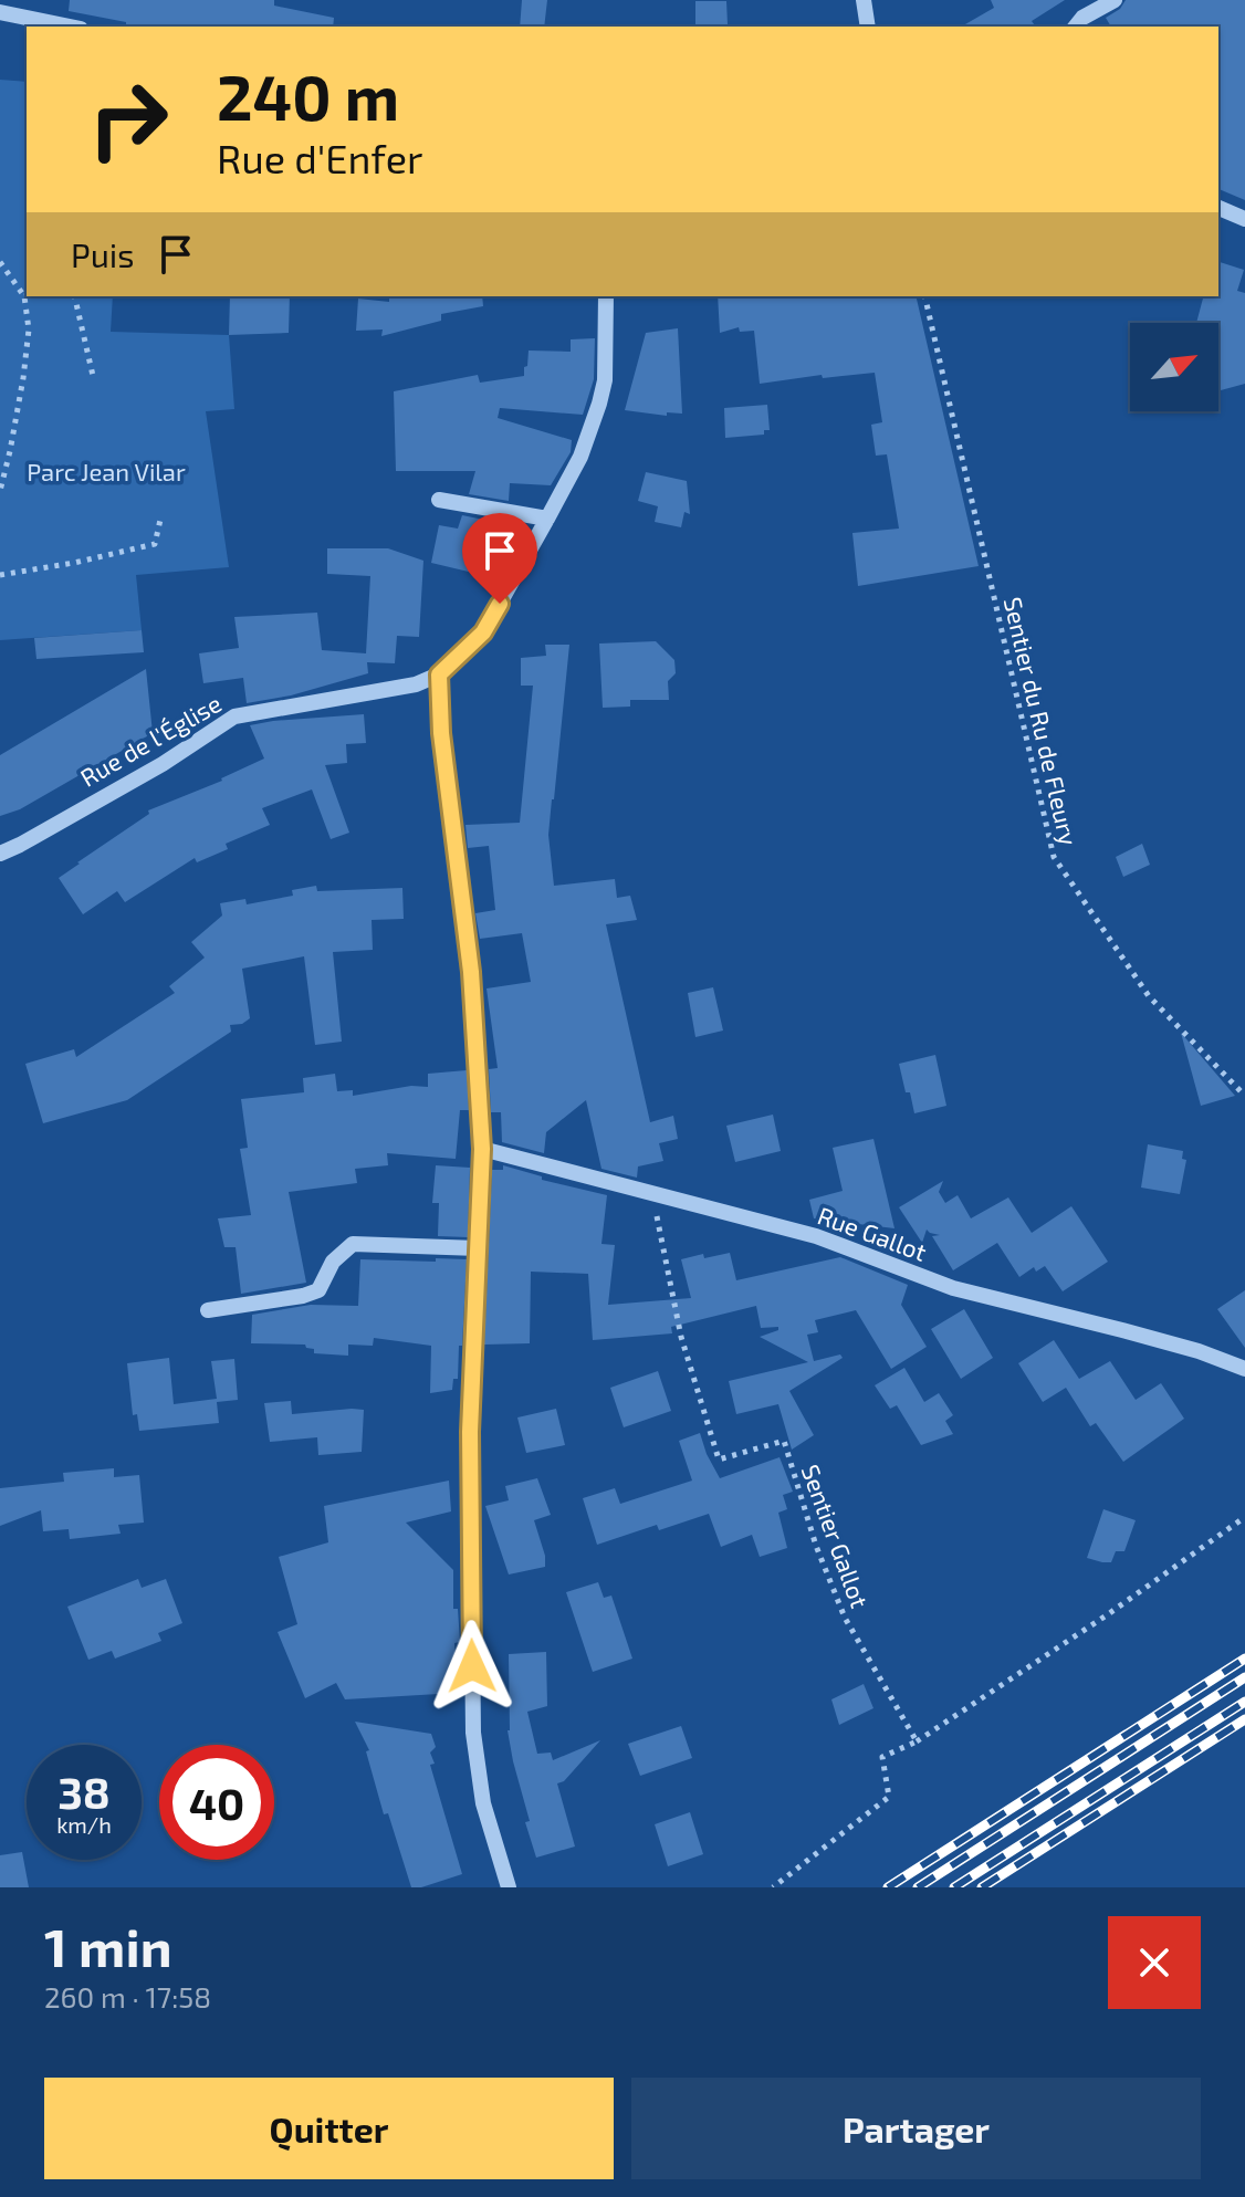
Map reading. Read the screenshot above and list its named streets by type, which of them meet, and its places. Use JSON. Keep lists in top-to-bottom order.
{
  "streets": {
    "street": ["Rue de l'Église", "Rue Gallot"],
    "path": ["Sentier du Ru de Fleury", "Sentier Gallot"]
  },
  "crossings": [
    ["Rue Gallot", "Sentier Gallot"]
  ],
  "parks": ["Parc Jean Vilar"],
  "north": "top right",
  "page": {
    "turn": ["240 m", "Rue d'Enfer"],
    "then": "Puis",
    "speed": "38 km/h",
    "limit": "40",
    "heading": ["1 min", "260 m · 17:58"],
    "buttons": ["Quitter", "Partager"]
  }
}
